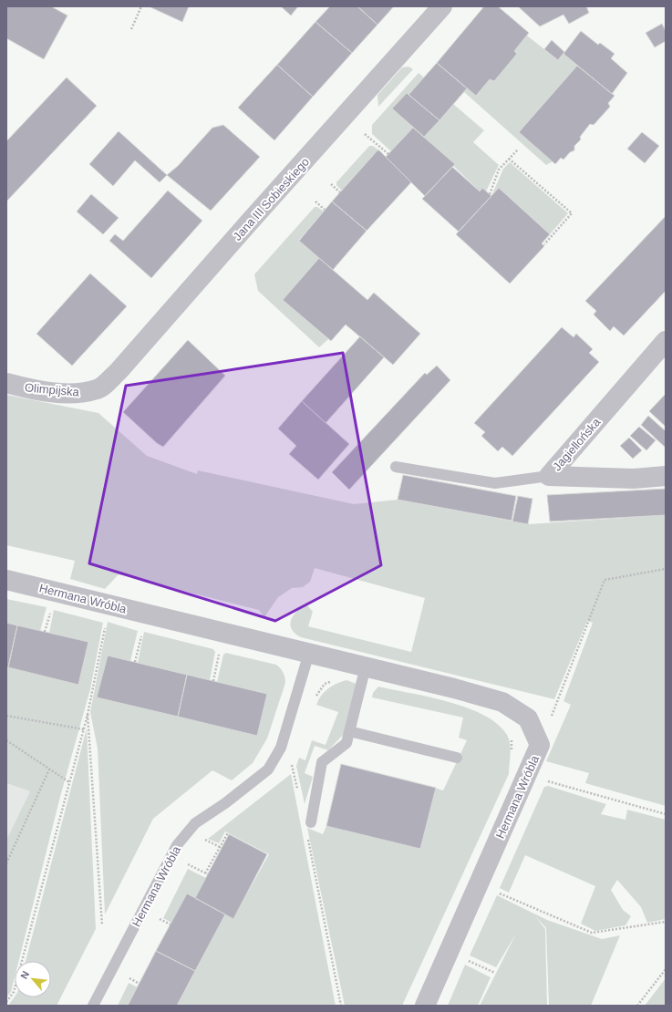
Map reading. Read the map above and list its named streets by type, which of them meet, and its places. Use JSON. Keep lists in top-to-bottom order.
{
  "streets": {
    "street": [
      "Jana III Sobieskiego",
      "Olimpijska",
      "Jagiellońska",
      "Hermana Wróbla"
    ]
  },
  "crossings": [
    ["Jana III Sobieskiego", "Olimpijska"]
  ],
  "north": "top left"
}
